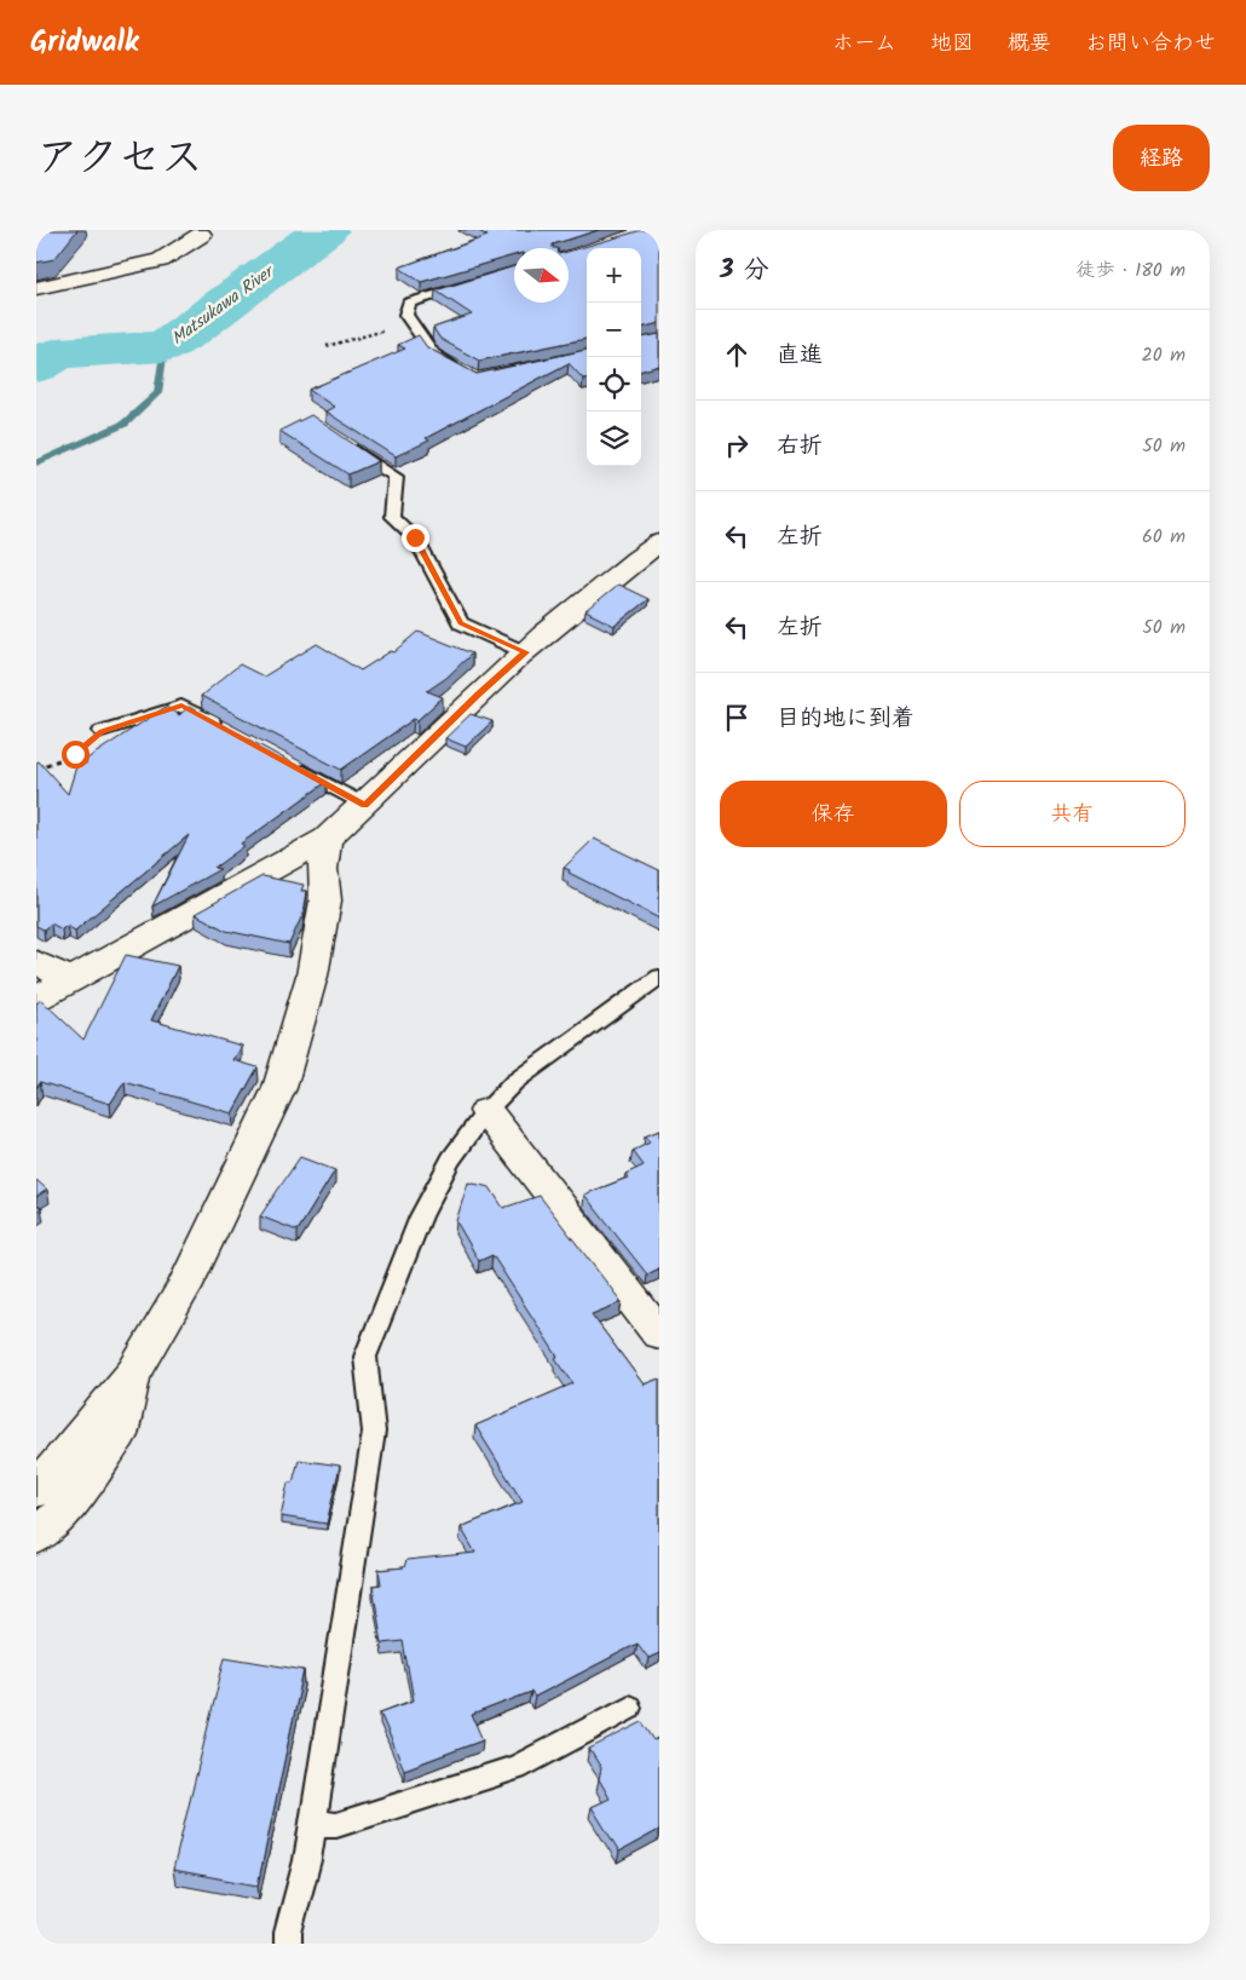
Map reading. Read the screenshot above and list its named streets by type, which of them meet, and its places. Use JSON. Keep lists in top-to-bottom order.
{
  "water": ["Matsukawa River"],
  "north": "right",
  "page": {
    "header": "Gridwalk",
    "nav": [
      "ホーム",
      "地図",
      "概要",
      "お問い合わせ"
    ],
    "title": "アクセス",
    "buttons": [
      "経路",
      ["保存", "共有"]
    ],
    "heading": ["3 分", "徒歩 · 180 m"],
    "map_buttons": ["+", "−"],
    "list": [
      ["直進", "20 m"],
      ["右折", "50 m"],
      ["左折", "60 m"],
      ["左折", "50 m"],
      "目的地に到着"
    ]
  }
}
